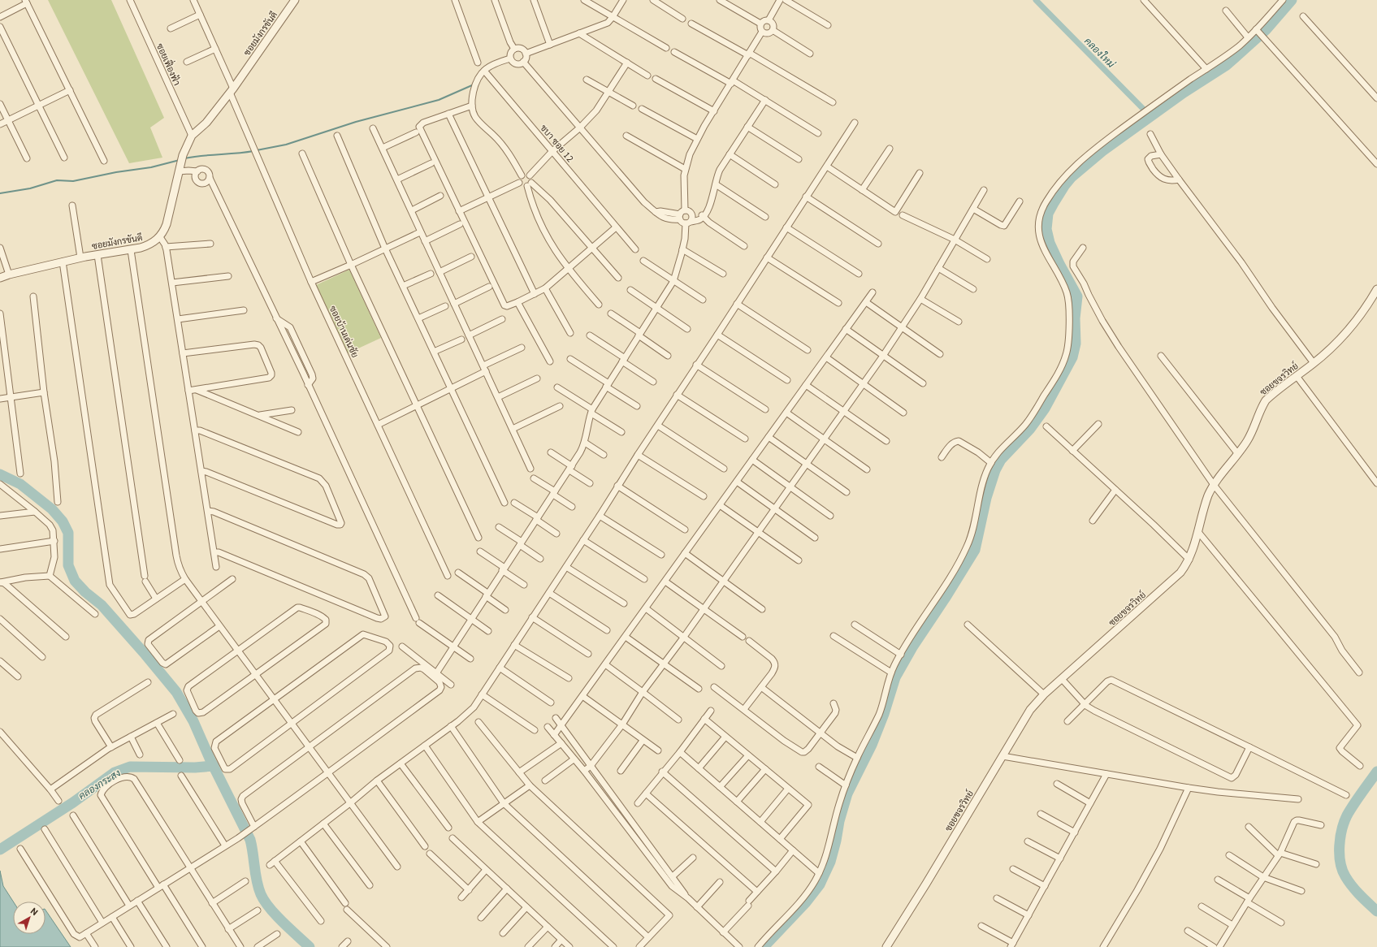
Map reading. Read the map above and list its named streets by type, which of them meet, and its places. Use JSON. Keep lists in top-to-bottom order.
{
  "streets": {
    "street": [
      "ซอยมังกรขันดี",
      "ซอยเฟื่องฟ้า",
      "ชบา ซอย 12",
      "ซอยบ้านเด่นชัย",
      "ซอยขจรวิทย์"
    ]
  },
  "crossings": [
    ["ซอยมังกรขันดี", "ซอยเฟื่องฟ้า"],
    ["ซอยมังกรขันดี", "ซอยบ้านเด่นชัย"]
  ],
  "water": ["คลองใหม่", "คลองกระสง"],
  "north": "top right"
}
